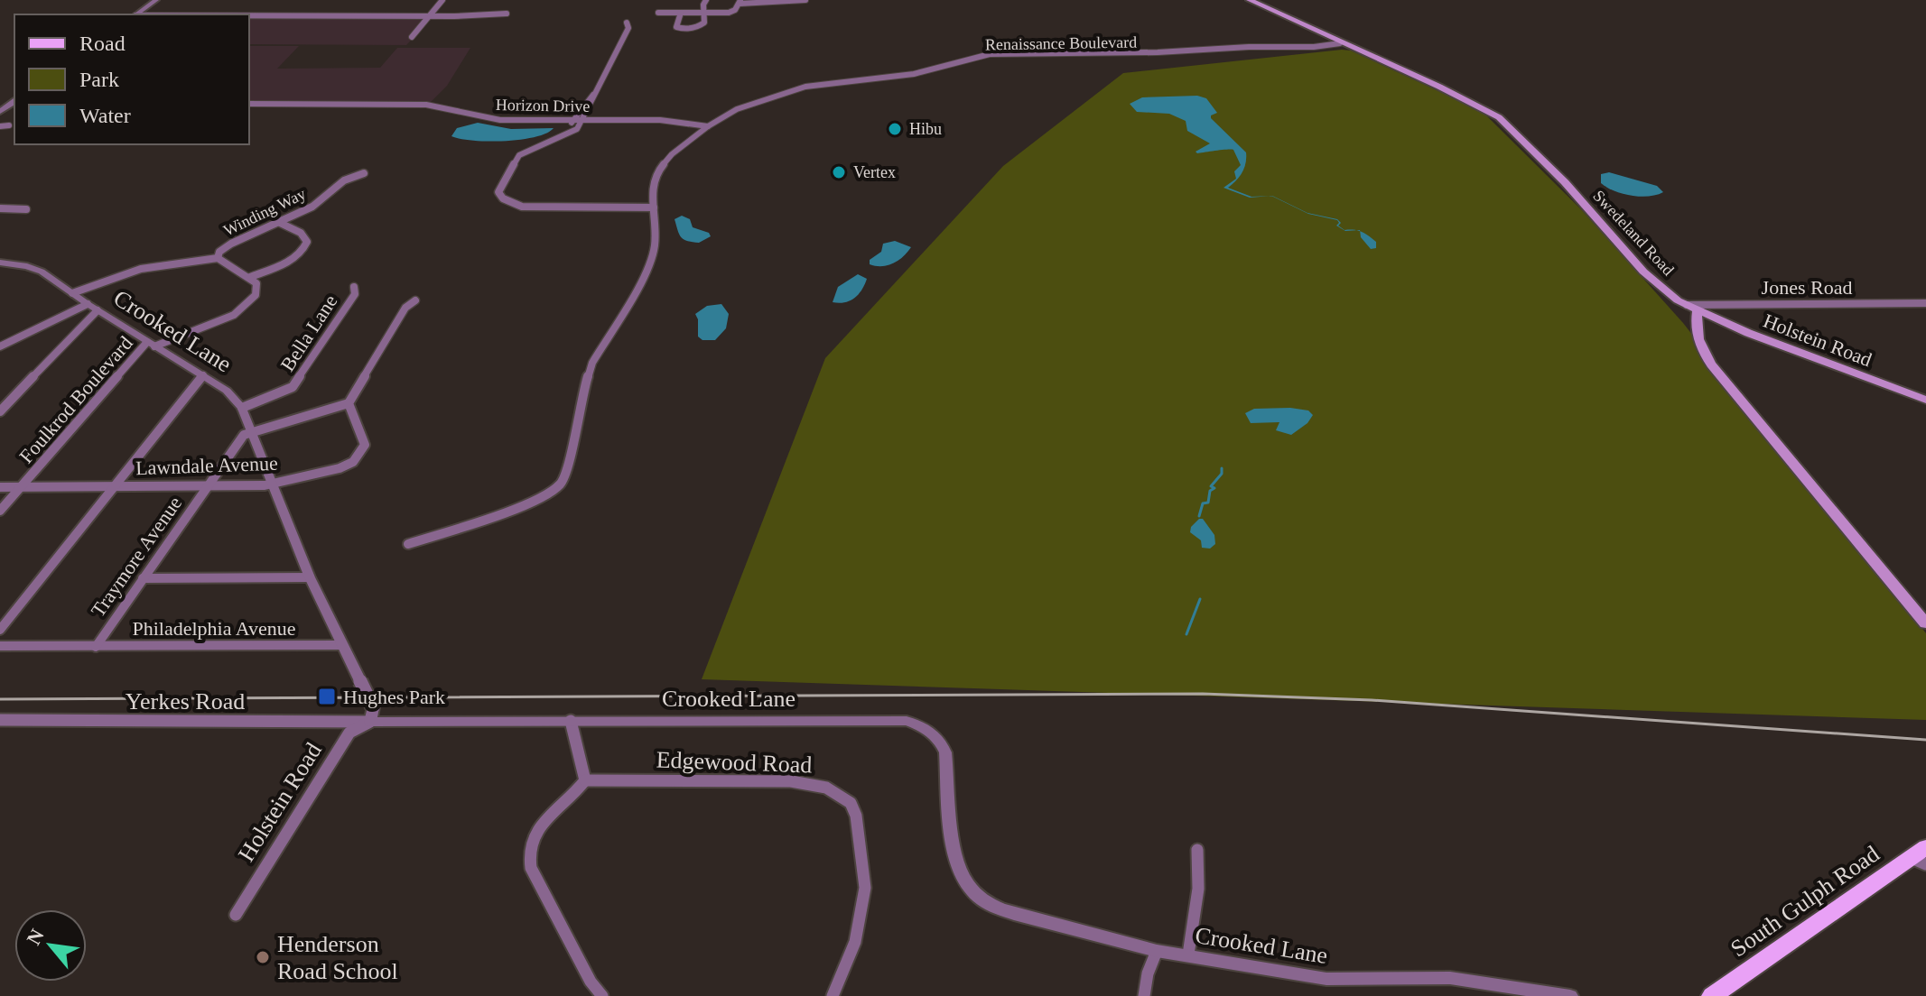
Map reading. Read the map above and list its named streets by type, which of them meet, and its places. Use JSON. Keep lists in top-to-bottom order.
{
  "streets": {
    "main road": ["Swedeland Road", "Holstein Road", "South Gulph Road"],
    "street": [
      "Renaissance Boulevard",
      "Horizon Drive",
      "Winding Way",
      "Jones Road",
      "Crooked Lane",
      "Bella Lane",
      "Foulkrod Boulevard",
      "Lawndale Avenue",
      "Traymore Avenue",
      "Philadelphia Avenue",
      "Yerkes Road",
      "Edgewood Road"
    ]
  },
  "crossings": [
    ["Renaissance Boulevard", "Horizon Drive"],
    ["Renaissance Boulevard", "Swedeland Road"],
    ["Swedeland Road", "Jones Road"],
    ["Swedeland Road", "Holstein Road"],
    ["Jones Road", "Holstein Road"],
    ["Crooked Lane", "Bella Lane"],
    ["Crooked Lane", "Holstein Road"],
    ["Crooked Lane", "Foulkrod Boulevard"],
    ["Crooked Lane", "Lawndale Avenue"],
    ["Crooked Lane", "Traymore Avenue"],
    ["Crooked Lane", "Philadelphia Avenue"],
    ["Crooked Lane", "Yerkes Road"],
    ["Holstein Road", "Yerkes Road"],
    ["Foulkrod Boulevard", "Lawndale Avenue"],
    ["Lawndale Avenue", "Traymore Avenue"],
    ["Traymore Avenue", "Philadelphia Avenue"]
  ],
  "places": {
    "other": ["Hibu", "Vertex", "Henderson Road School"],
    "transit": ["Hughes Park"]
  },
  "legend": ["Road", "Park", "Water"],
  "north": "top left"
}
